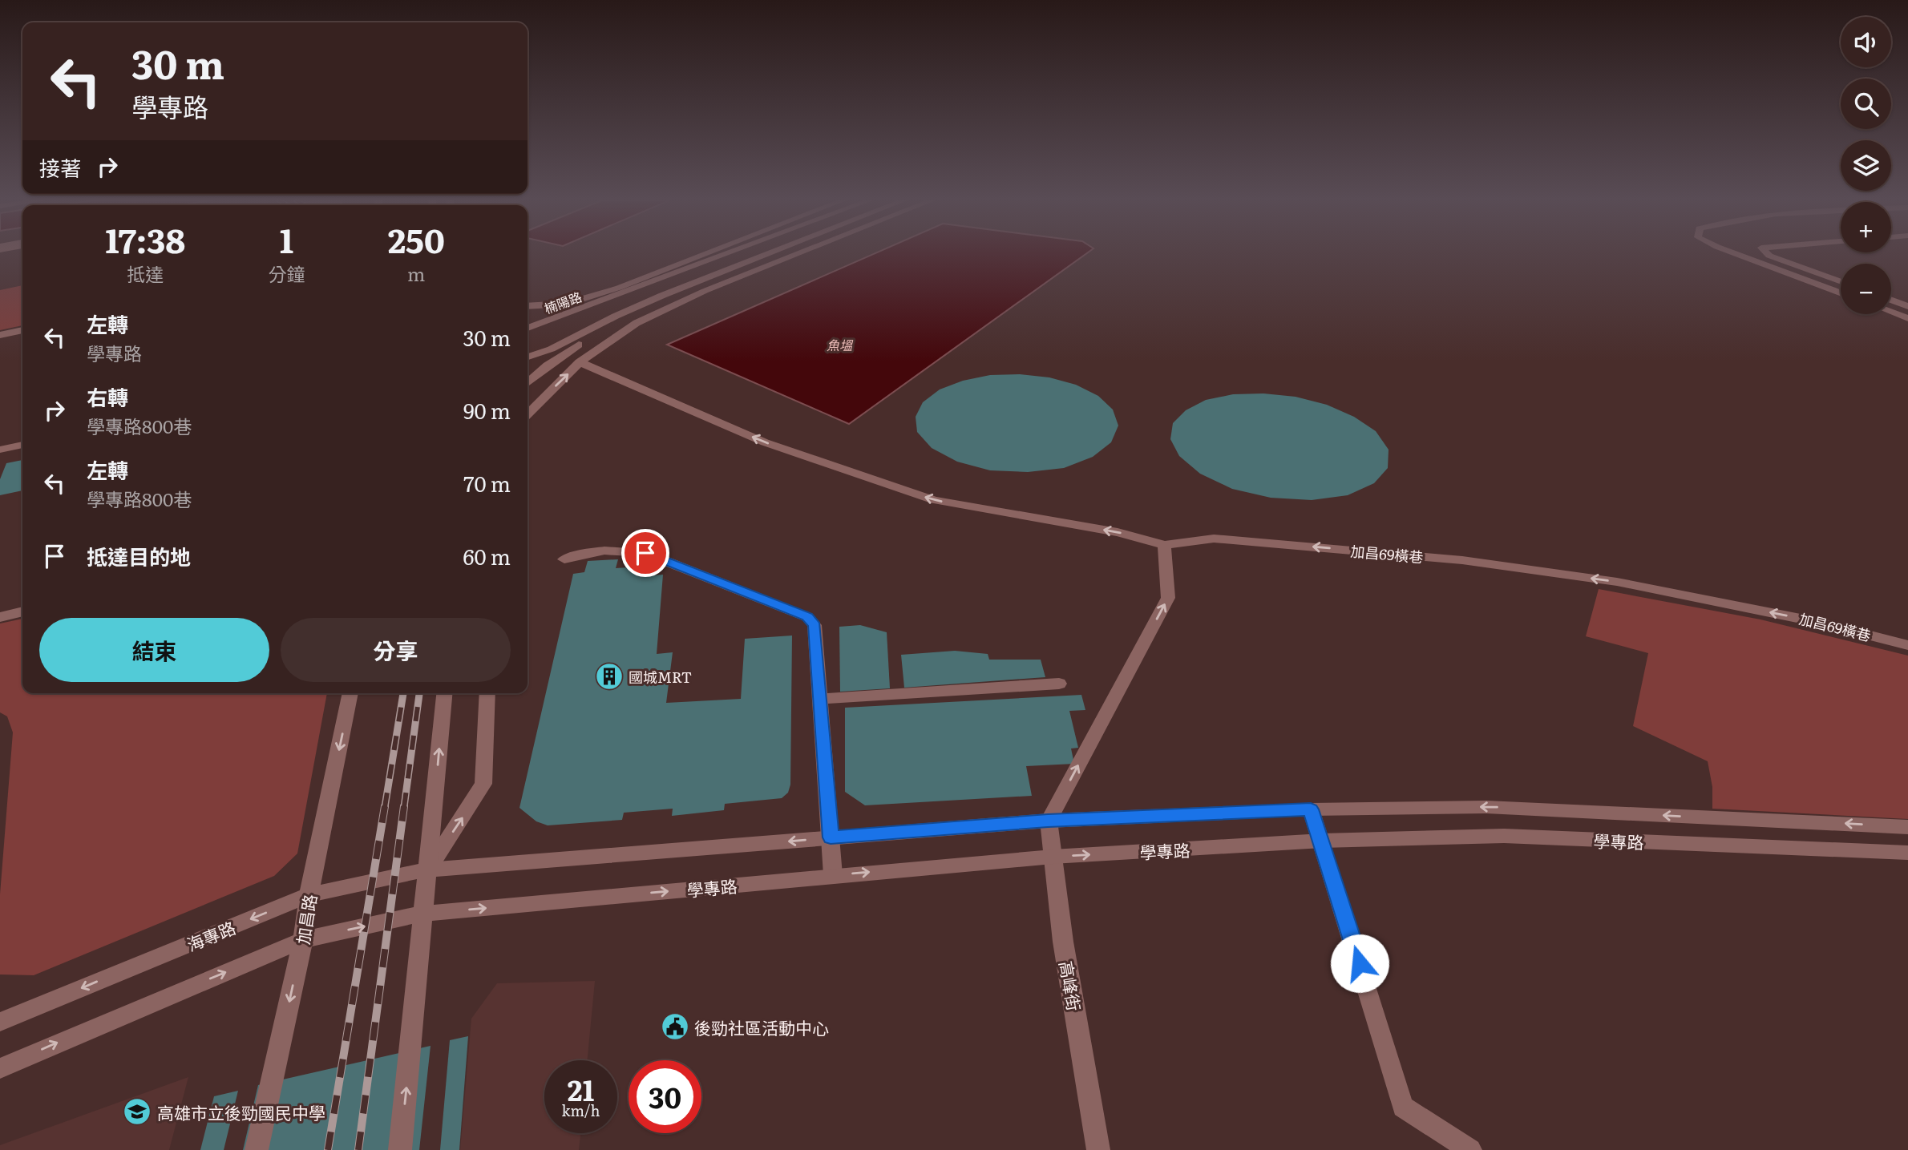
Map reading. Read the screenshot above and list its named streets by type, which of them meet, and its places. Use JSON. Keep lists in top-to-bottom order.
{
  "streets": {
    "street": [
      "楠陽路",
      "加昌69橫巷",
      "學專路",
      "加昌路",
      "海專路",
      "高峰街"
    ]
  },
  "crossings": [
    ["學專路", "海專路"],
    ["學專路", "高峰街"],
    ["加昌路", "海專路"]
  ],
  "one_way": ["加昌69橫巷"],
  "water": ["魚塭"],
  "places": {
    "building": ["國城MRT"],
    "public building": ["後勁社區活動中心"],
    "school or university": ["高雄市立後勁國民中學"]
  },
  "page": {
    "map_buttons": ["+", "−"],
    "turn": ["30 m", "學專路"],
    "then": "接著",
    "eta": [
      "17:38",
      "抵達",
      "1",
      "分鐘",
      "250",
      "m"
    ],
    "list": [
      {
        "name": "左轉",
        "note": "學專路",
        "value": "30 m"
      },
      {
        "name": "右轉",
        "note": "學專路800巷",
        "value": "90 m"
      },
      {
        "name": "左轉",
        "note": "學專路800巷",
        "value": "70 m"
      },
      {
        "name": "抵達目的地",
        "value": "60 m"
      }
    ],
    "buttons": ["結束", "分享"],
    "speed": "21 km/h",
    "limit": "30"
  }
}
